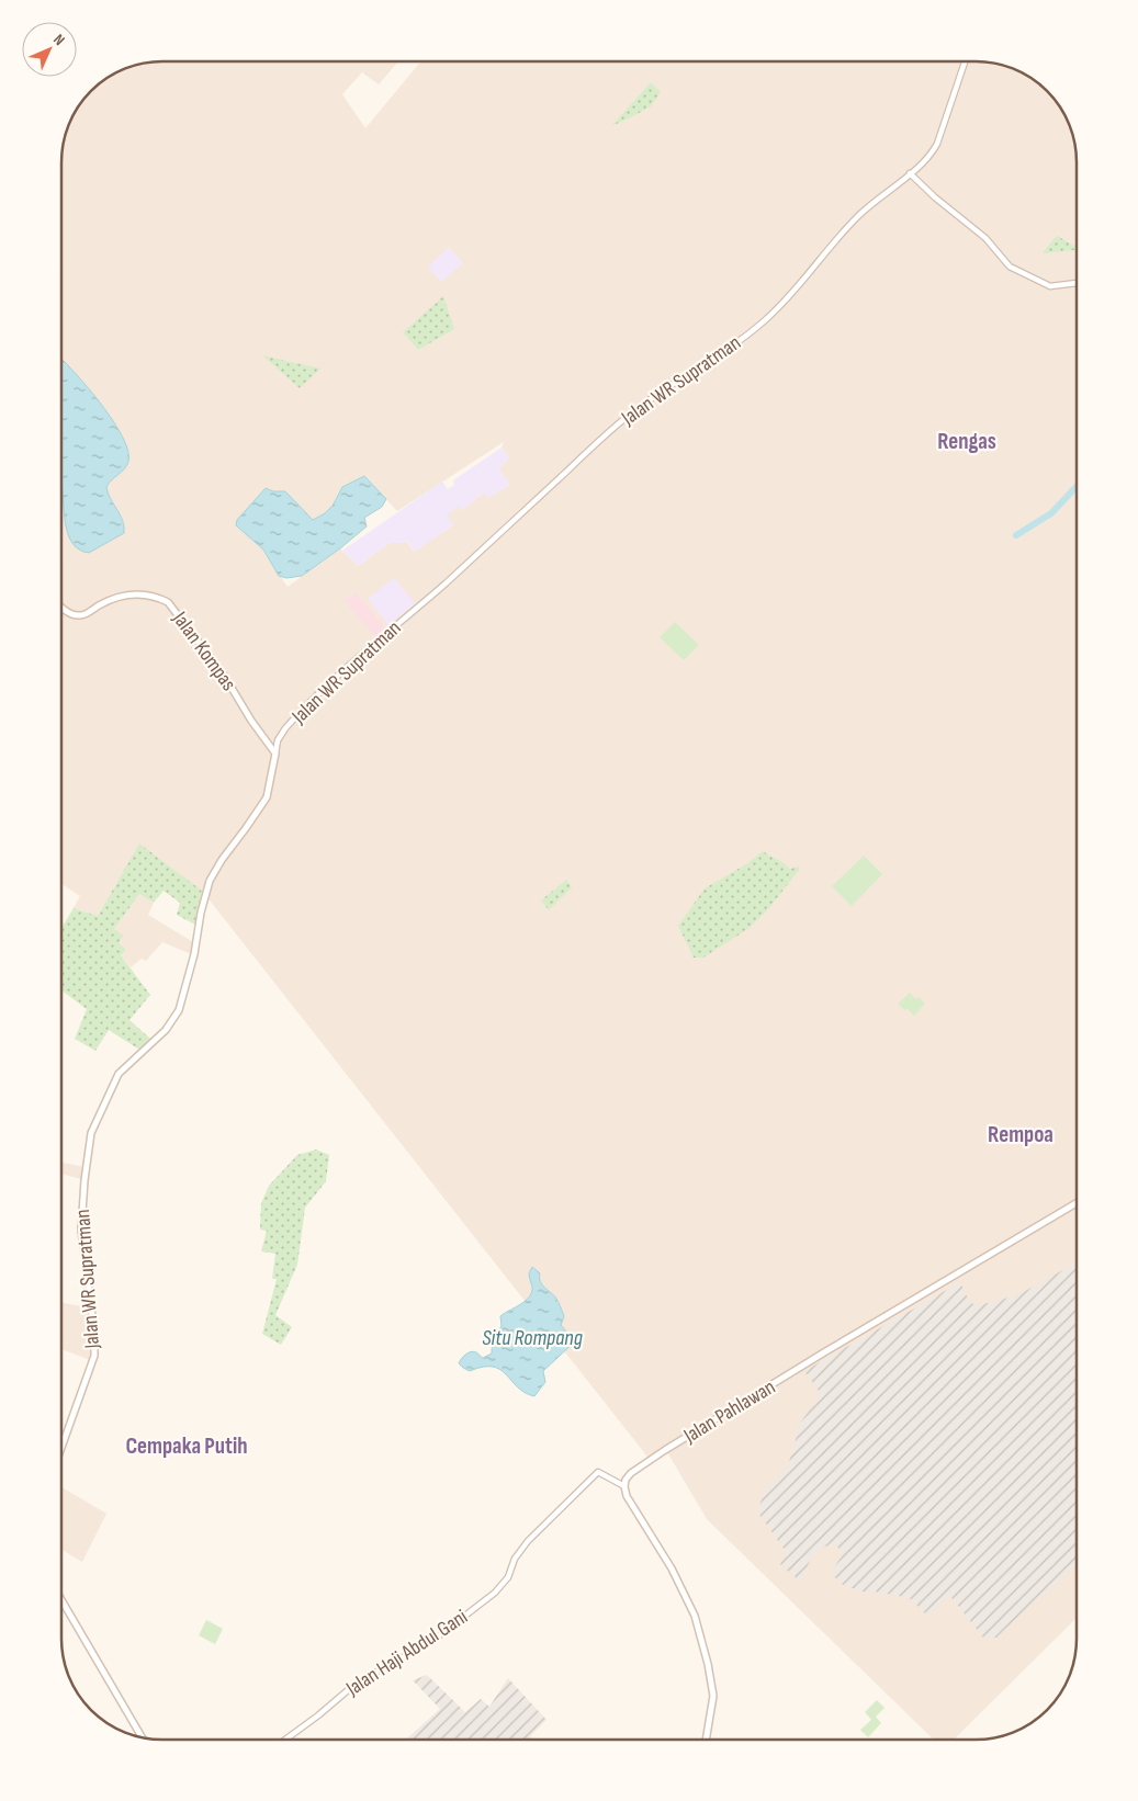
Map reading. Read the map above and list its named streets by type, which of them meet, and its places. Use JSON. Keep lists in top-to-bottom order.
{
  "streets": {
    "main road": ["Jalan WR Supratman", "Jalan Kompas", "Jalan Pahlawan"],
    "street": ["Jalan Haji Abdul Gani"]
  },
  "crossings": [
    ["Jalan WR Supratman", "Jalan Kompas"],
    ["Jalan Pahlawan", "Jalan Haji Abdul Gani"]
  ],
  "districts": ["Rengas", "Rempoa", "Cempaka Putih"],
  "water": ["Situ Rompang"],
  "north": "top right"
}
